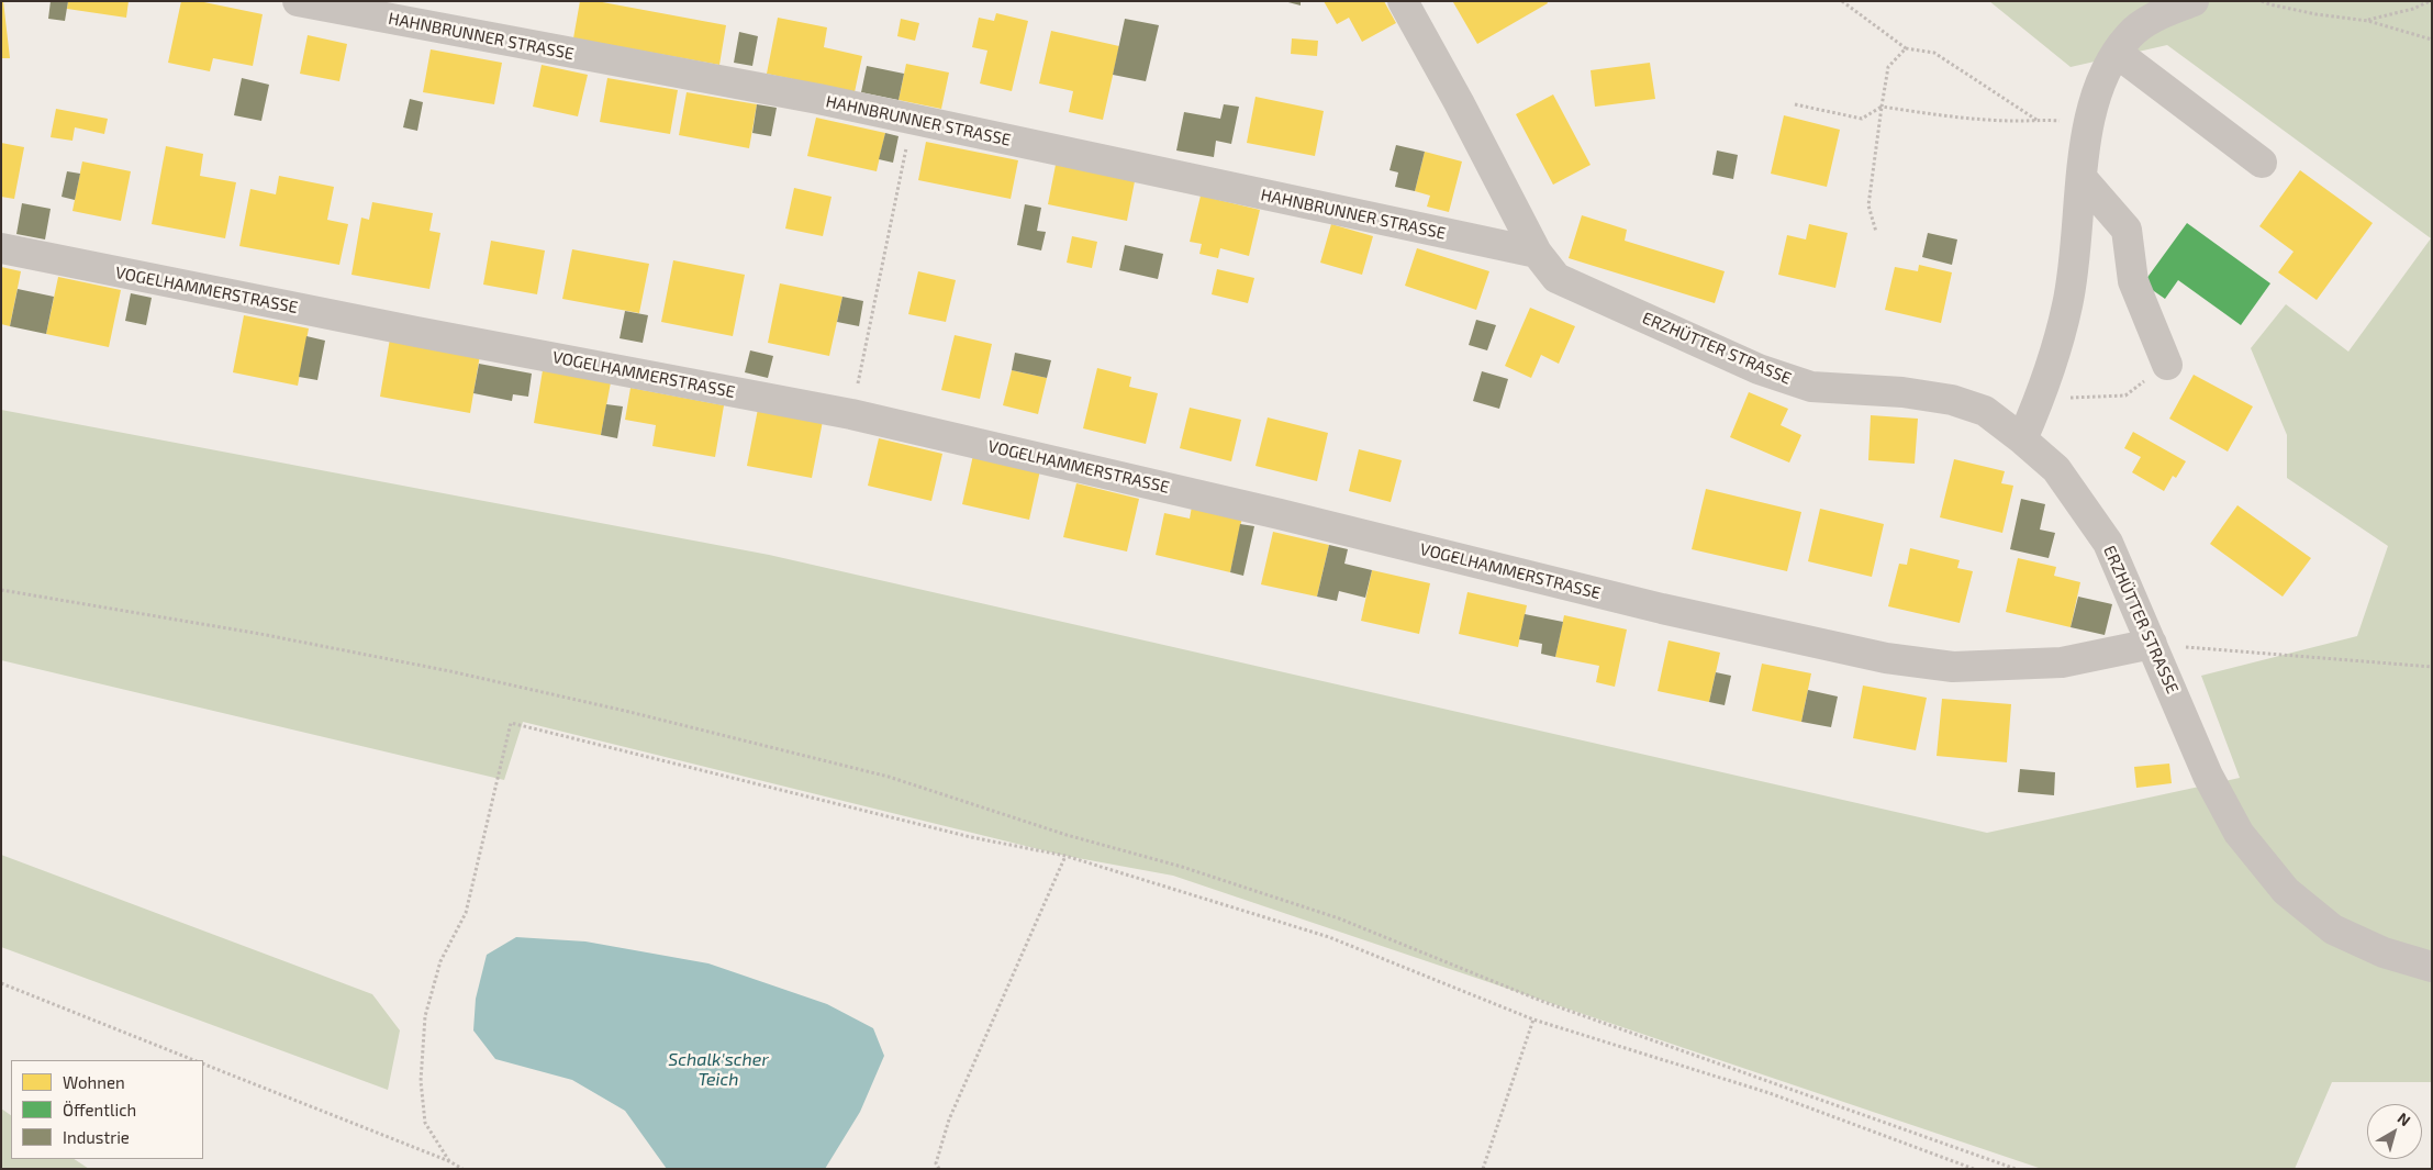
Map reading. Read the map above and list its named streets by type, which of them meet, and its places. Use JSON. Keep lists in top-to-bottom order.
{
  "streets": {
    "street": ["HAHNBRUNNER STRASSE", "VOGELHAMMERSTRASSE", "ERZHÜTTER STRASSE"]
  },
  "crossings": [
    ["HAHNBRUNNER STRASSE", "ERZHÜTTER STRASSE"],
    ["VOGELHAMMERSTRASSE", "ERZHÜTTER STRASSE"]
  ],
  "water": ["Schalk'scher Teich"],
  "legend": ["Wohnen", "Öffentlich", "Industrie"],
  "north": "top right"
}
